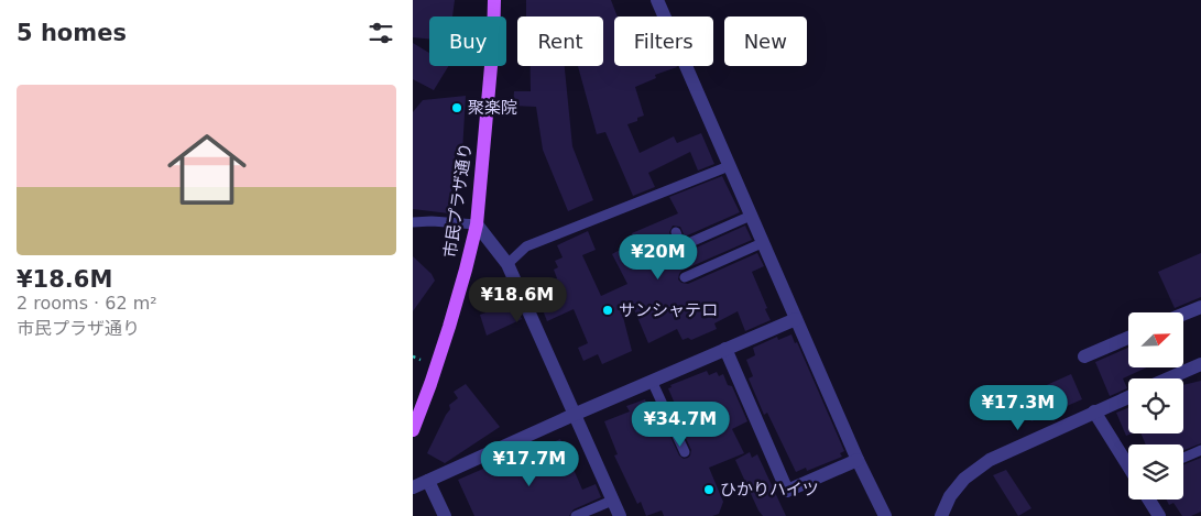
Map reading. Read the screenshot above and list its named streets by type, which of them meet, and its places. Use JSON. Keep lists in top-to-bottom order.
{
  "streets": {
    "main road": ["市民プラザ通り"]
  },
  "places": ["聚楽院", "サンシャテロ", "ひかりハイツ"],
  "north": "top right",
  "page": {
    "heading": "5 homes",
    "chip": [
      "Buy",
      "Rent",
      "Filters",
      "New"
    ],
    "list": [
      {
        "name": "¥18.6M",
        "note": "2 rooms · 62 m² · 市民プラザ通り"
      }
    ],
    "price": [
      "¥20M",
      "¥18.6M",
      "¥17.3M",
      "¥34.7M",
      "¥17.7M"
    ]
  }
}
